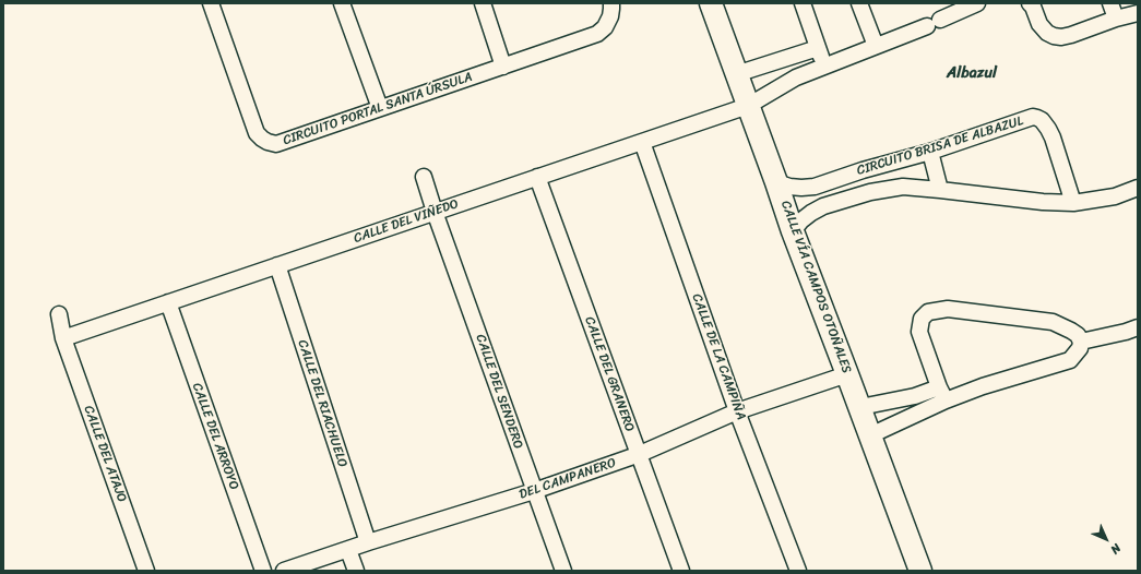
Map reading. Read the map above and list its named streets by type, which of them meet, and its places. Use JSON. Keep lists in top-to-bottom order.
{
  "streets": {
    "street": [
      "CIRCUITO PORTAL SANTA ÚRSULA",
      "CIRCUITO BRISA DE ALBAZUL",
      "CALLE DEL VIÑEDO",
      "CALLE VÍA CAMPOS OTOÑALES",
      "CALLE DE LA CAMPIÑA",
      "CALLE DEL GRANERO",
      "CALLE DEL SENDERO",
      "CALLE DEL RIACHUELO",
      "CALLE DEL ARROYO",
      "CALLE DEL ATAJO",
      "DEL CAMPANERO"
    ]
  },
  "crossings": [
    ["CIRCUITO BRISA DE ALBAZUL", "CALLE VÍA CAMPOS OTOÑALES"],
    ["CALLE DEL VIÑEDO", "CALLE VÍA CAMPOS OTOÑALES"],
    ["CALLE DEL VIÑEDO", "CALLE DE LA CAMPIÑA"],
    ["CALLE DEL VIÑEDO", "CALLE DEL GRANERO"],
    ["CALLE DEL VIÑEDO", "CALLE DEL SENDERO"],
    ["CALLE DEL VIÑEDO", "CALLE DEL RIACHUELO"],
    ["CALLE DEL VIÑEDO", "CALLE DEL ARROYO"],
    ["CALLE DEL VIÑEDO", "CALLE DEL ATAJO"],
    ["CALLE VÍA CAMPOS OTOÑALES", "DEL CAMPANERO"],
    ["CALLE DE LA CAMPIÑA", "DEL CAMPANERO"],
    ["CALLE DEL GRANERO", "DEL CAMPANERO"],
    ["CALLE DEL SENDERO", "DEL CAMPANERO"],
    ["CALLE DEL RIACHUELO", "DEL CAMPANERO"]
  ],
  "districts": ["Albazul"],
  "north": "bottom right"
}
